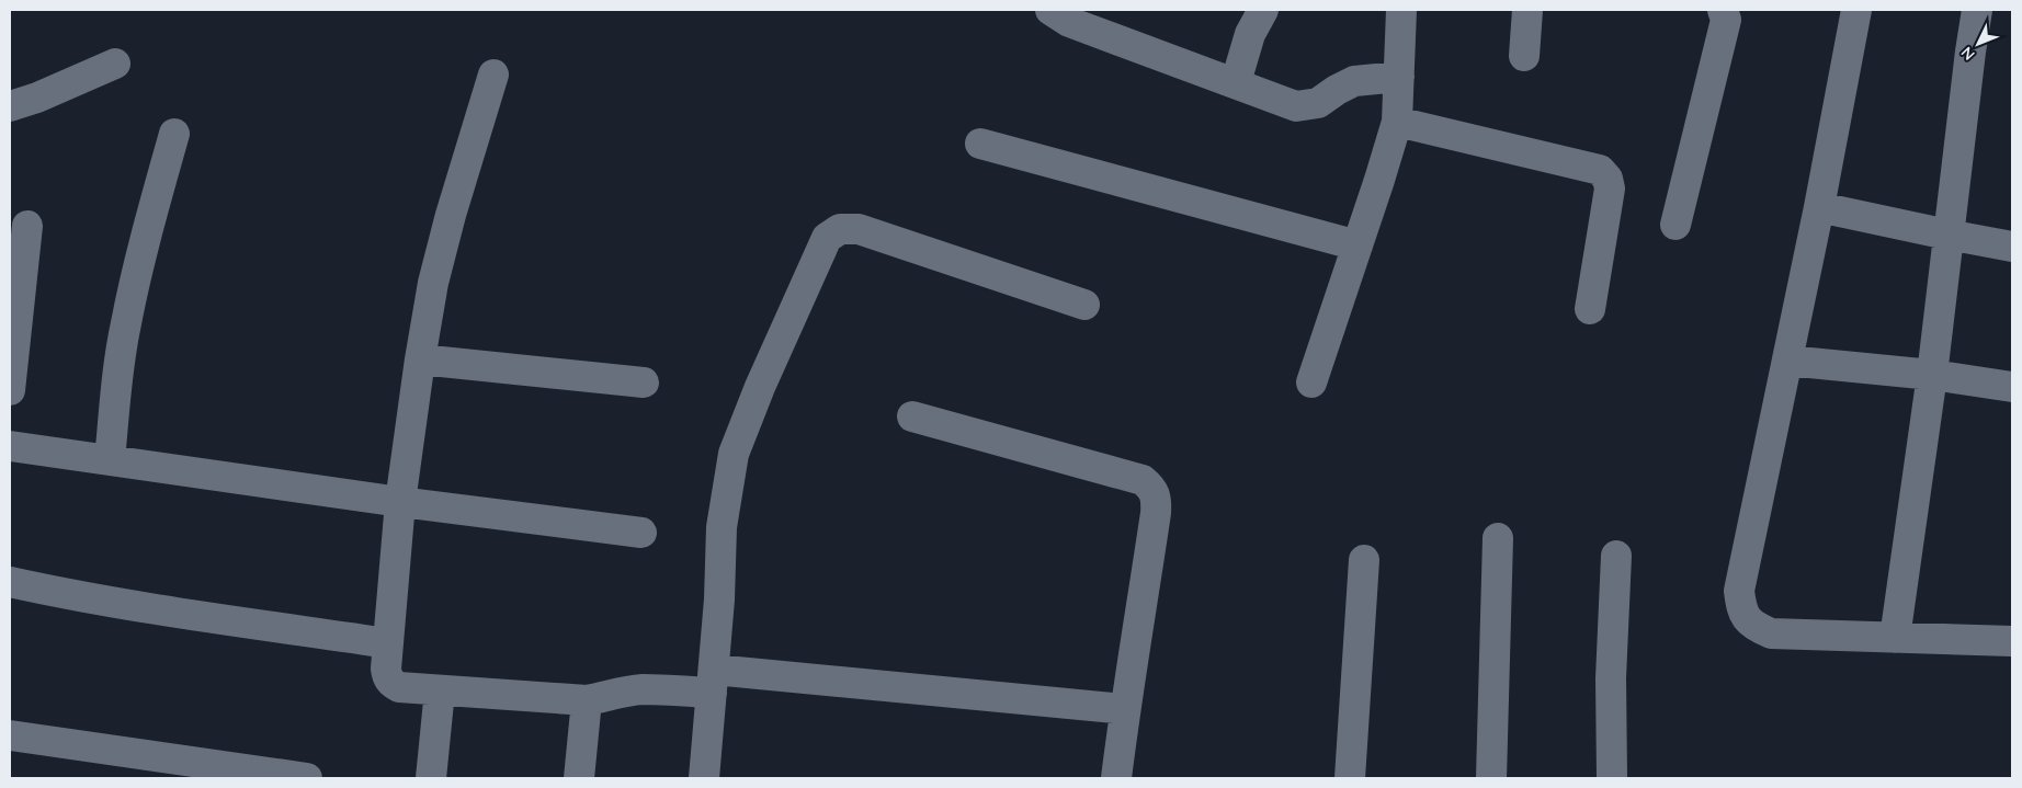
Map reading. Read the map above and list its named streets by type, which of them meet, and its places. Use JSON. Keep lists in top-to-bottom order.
{
  "north": "bottom left"
}
